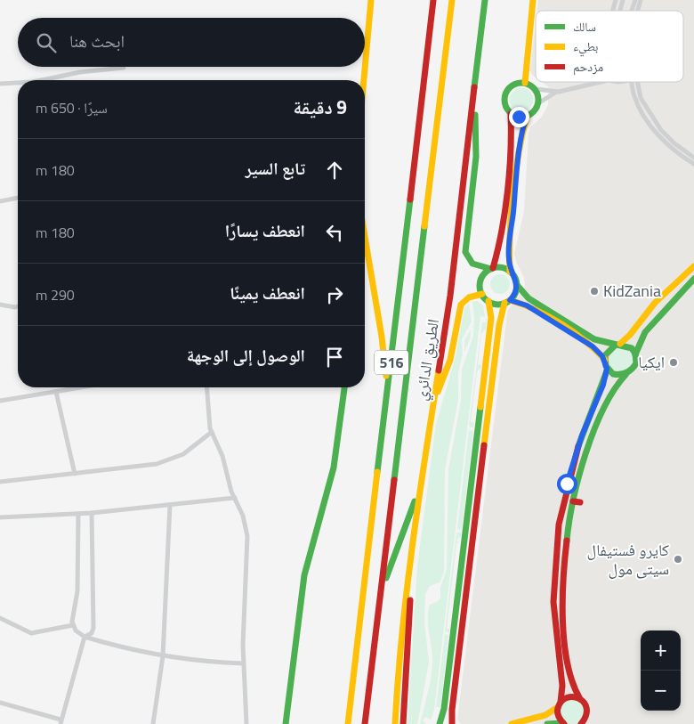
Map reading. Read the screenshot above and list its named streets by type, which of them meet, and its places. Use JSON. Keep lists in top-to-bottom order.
{
  "streets": {
    "main road": ["الطريق الدائري", "516"]
  },
  "crossings": [
    ["الطريق الدائري", "516"]
  ],
  "places": ["KidZania", "ايكيا", "كايرو فستيفال سيتى مول"],
  "legend": ["سالك", "بطيء", "مزدحم"],
  "page": {
    "search": "ابحث هنا",
    "heading": ["9 دقيقة", "سيرًا · 650 m"],
    "list": [
      ["تابع السير", "180 m"],
      ["انعطف يسارًا", "180 m"],
      ["انعطف يمينًا", "290 m"],
      "الوصول إلى الوجهة"
    ],
    "map_buttons": ["+", "−"]
  }
}
